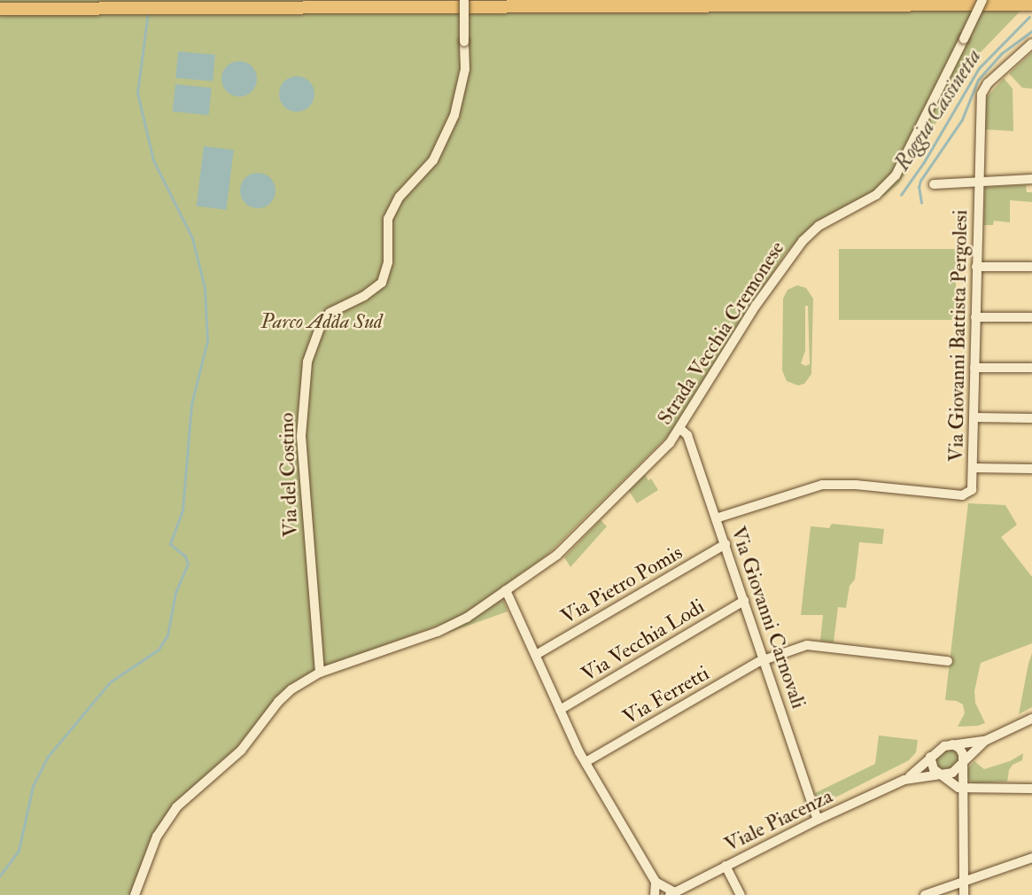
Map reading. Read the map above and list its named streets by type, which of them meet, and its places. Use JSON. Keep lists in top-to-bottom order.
{
  "streets": {
    "street": [
      "Strada Vecchia Cremonese",
      "Via Giovanni Battista Pergolesi",
      "Via del Costino",
      "Via Pietro Pomis",
      "Via Giovanni Carnovali",
      "Via Vecchia Lodi",
      "Via Ferretti",
      "Viale Piacenza"
    ]
  },
  "crossings": [
    ["Strada Vecchia Cremonese", "Via del Costino"],
    ["Strada Vecchia Cremonese", "Via Giovanni Carnovali"],
    ["Via Giovanni Battista Pergolesi", "Via Giovanni Carnovali"],
    ["Via Pietro Pomis", "Via Giovanni Carnovali"],
    ["Via Giovanni Carnovali", "Via Vecchia Lodi"],
    ["Via Giovanni Carnovali", "Via Ferretti"],
    ["Via Giovanni Carnovali", "Viale Piacenza"]
  ],
  "water": ["Roggia Cassinetta"],
  "parks": ["Parco Adda Sud"]
}
